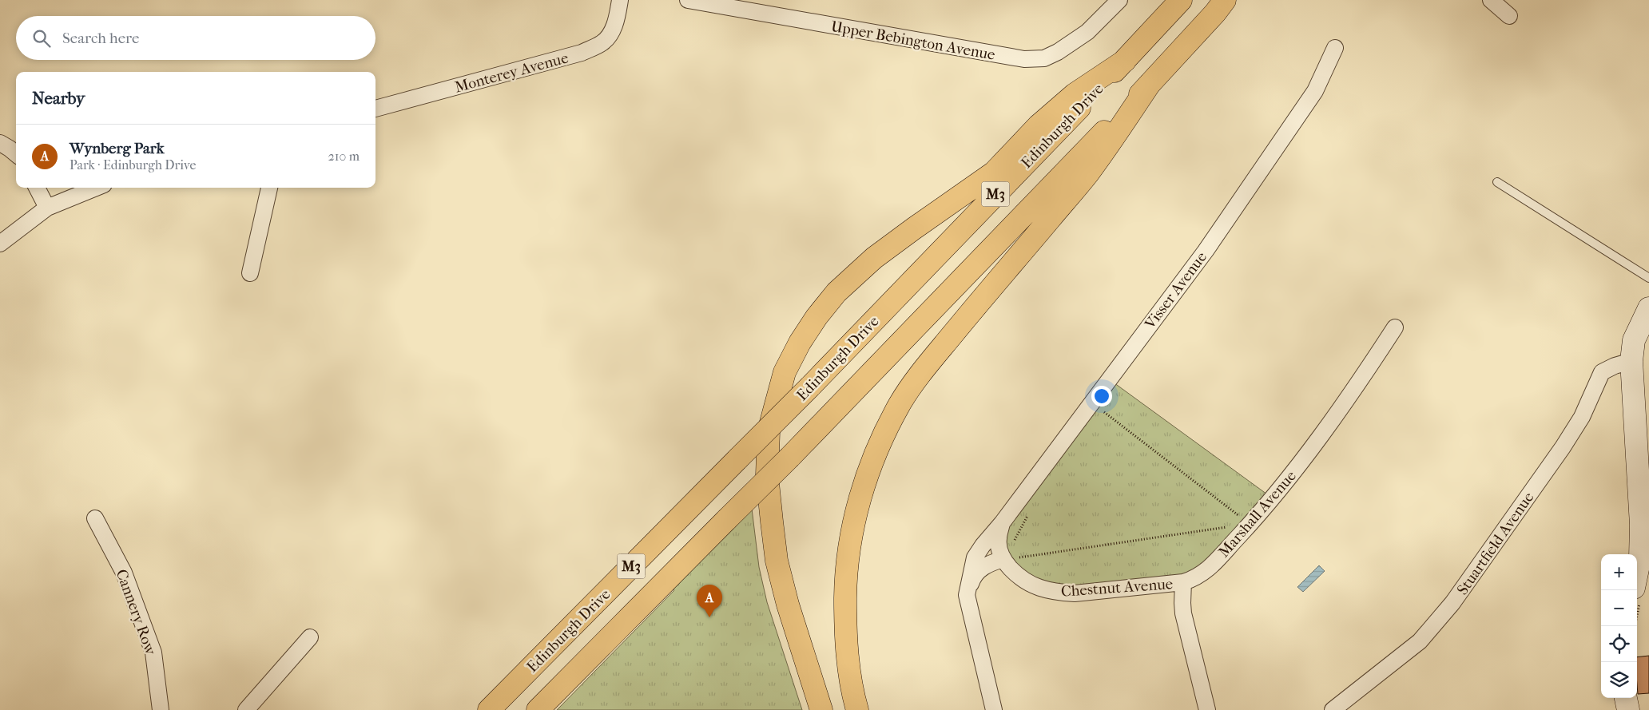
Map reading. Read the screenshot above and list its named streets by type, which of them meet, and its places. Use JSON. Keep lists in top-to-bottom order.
{
  "streets": {
    "highway": ["Edinburgh Drive", "M3"],
    "street": [
      "Upper Bebington Avenue",
      "Monterey Avenue",
      "Visser Avenue",
      "Marshall Avenue",
      "Stuartfield Avenue",
      "Chestnut Avenue",
      "Cannery Row"
    ]
  },
  "crossings": [
    ["Marshall Avenue", "Chestnut Avenue"]
  ],
  "page": {
    "search": "Search here",
    "heading": "Nearby",
    "list": [
      {
        "mark": "A",
        "name": "Wynberg Park",
        "note": "Park · Edinburgh Drive",
        "value": "210 m"
      }
    ],
    "map_buttons": ["+", "−"],
    "pins": "A"
  }
}
